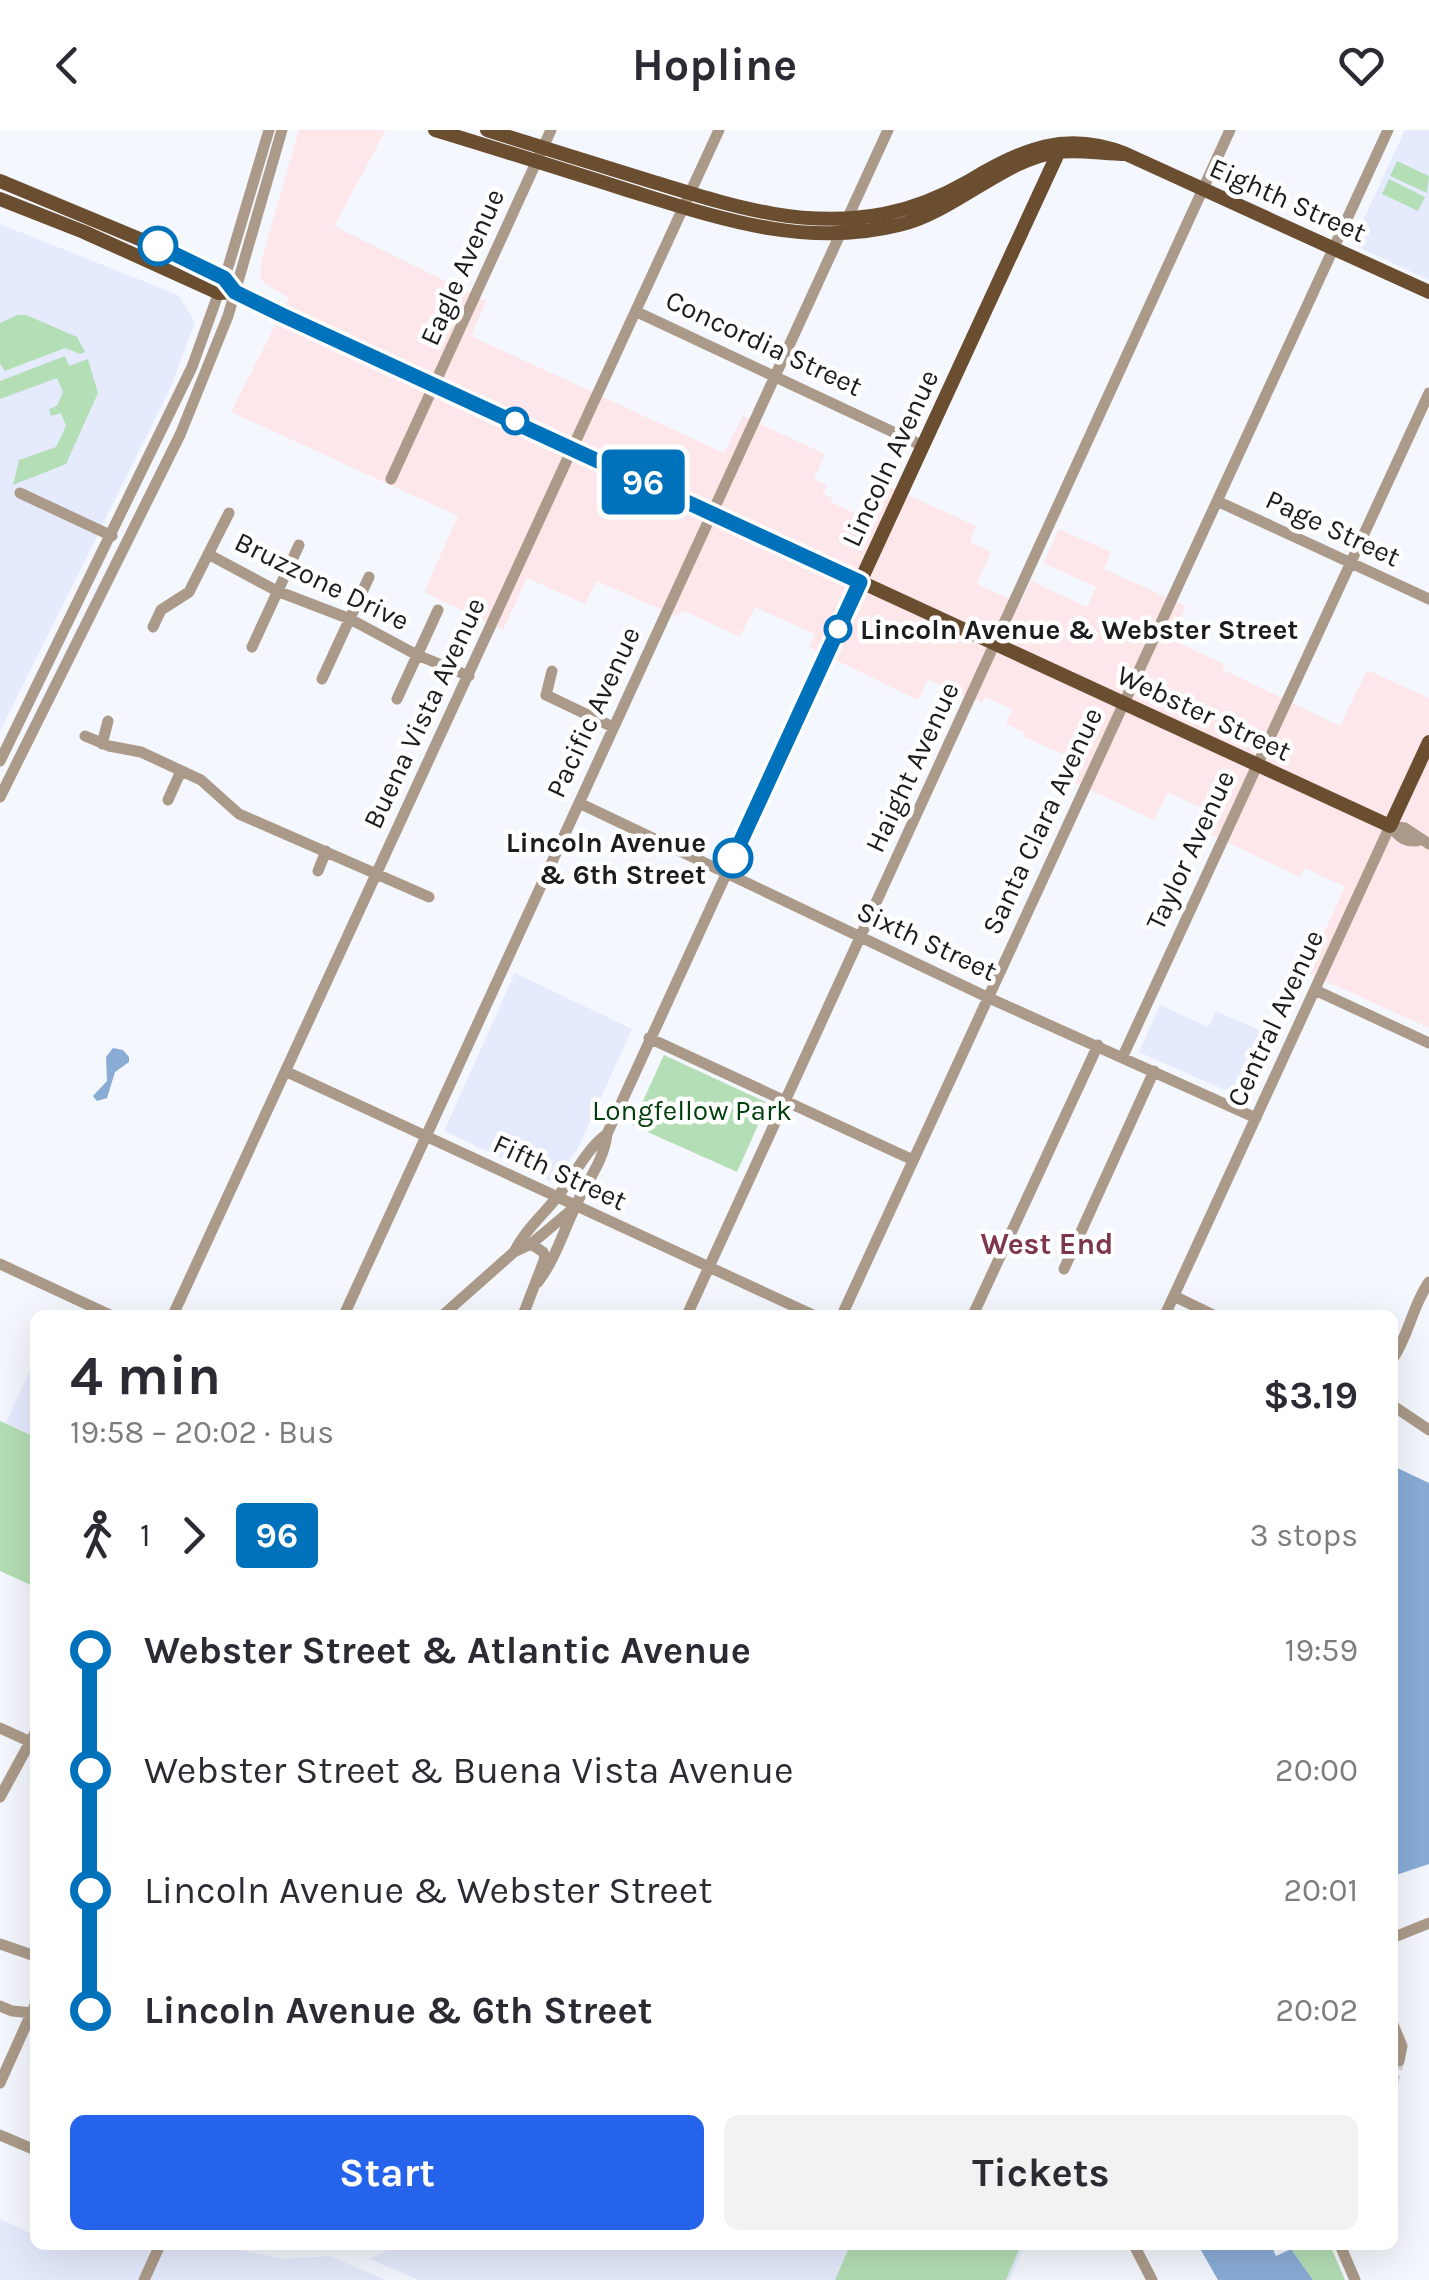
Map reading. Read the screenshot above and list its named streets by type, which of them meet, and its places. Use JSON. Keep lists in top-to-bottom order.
{
  "streets": {
    "main road": [
      "Eighth Street",
      "Lincoln Avenue",
      "Webster Street",
      "Central Avenue"
    ],
    "street": [
      "Eagle Avenue",
      "Concordia Street",
      "Page Street",
      "Bruzzone Drive",
      "Pacific Avenue",
      "Buena Vista Avenue",
      "Haight Avenue",
      "Santa Clara Avenue",
      "Taylor Avenue",
      "Sixth Street",
      "Fifth Street"
    ]
  },
  "crossings": [
    ["Eighth Street", "Lincoln Avenue"],
    ["Eighth Street", "Haight Avenue"],
    ["Eighth Street", "Santa Clara Avenue"],
    ["Eagle Avenue", "Webster Street"],
    ["Concordia Street", "Lincoln Avenue"],
    ["Concordia Street", "Pacific Avenue"],
    ["Concordia Street", "Buena Vista Avenue"],
    ["Lincoln Avenue", "Webster Street"],
    ["Lincoln Avenue", "Sixth Street"],
    ["Lincoln Avenue", "Fifth Street"],
    ["Page Street", "Santa Clara Avenue"],
    ["Page Street", "Taylor Avenue"],
    ["Bruzzone Drive", "Buena Vista Avenue"],
    ["Pacific Avenue", "Webster Street"],
    ["Pacific Avenue", "Sixth Street"],
    ["Pacific Avenue", "Fifth Street"],
    ["Buena Vista Avenue", "Webster Street"],
    ["Buena Vista Avenue", "Fifth Street"],
    ["Webster Street", "Haight Avenue"],
    ["Webster Street", "Santa Clara Avenue"],
    ["Webster Street", "Taylor Avenue"],
    ["Webster Street", "Central Avenue"],
    ["Haight Avenue", "Sixth Street"],
    ["Haight Avenue", "Fifth Street"],
    ["Santa Clara Avenue", "Sixth Street"],
    ["Taylor Avenue", "Sixth Street"],
    ["Sixth Street", "Central Avenue"]
  ],
  "districts": ["West End"],
  "parks": ["Longfellow Park"],
  "places": ["Lincoln Avenue & Webster Street", "Lincoln Avenue & 6th Street"],
  "lines": ["bus line 96"],
  "page": {
    "header": "Hopline",
    "on_map": "96",
    "heading": ["4 min", "19:58 – 20:02 · Bus", "$3.19"],
    "legs": ["1", "96", "3 stops"],
    "list": [
      {
        "name": "Webster Street & Atlantic Avenue",
        "value": "19:59"
      },
      {
        "name": "Webster Street & Buena Vista Avenue",
        "value": "20:00"
      },
      {
        "name": "Lincoln Avenue & Webster Street",
        "value": "20:01"
      },
      {
        "name": "Lincoln Avenue & 6th Street",
        "value": "20:02"
      }
    ],
    "buttons": ["Start", "Tickets"]
  }
}
